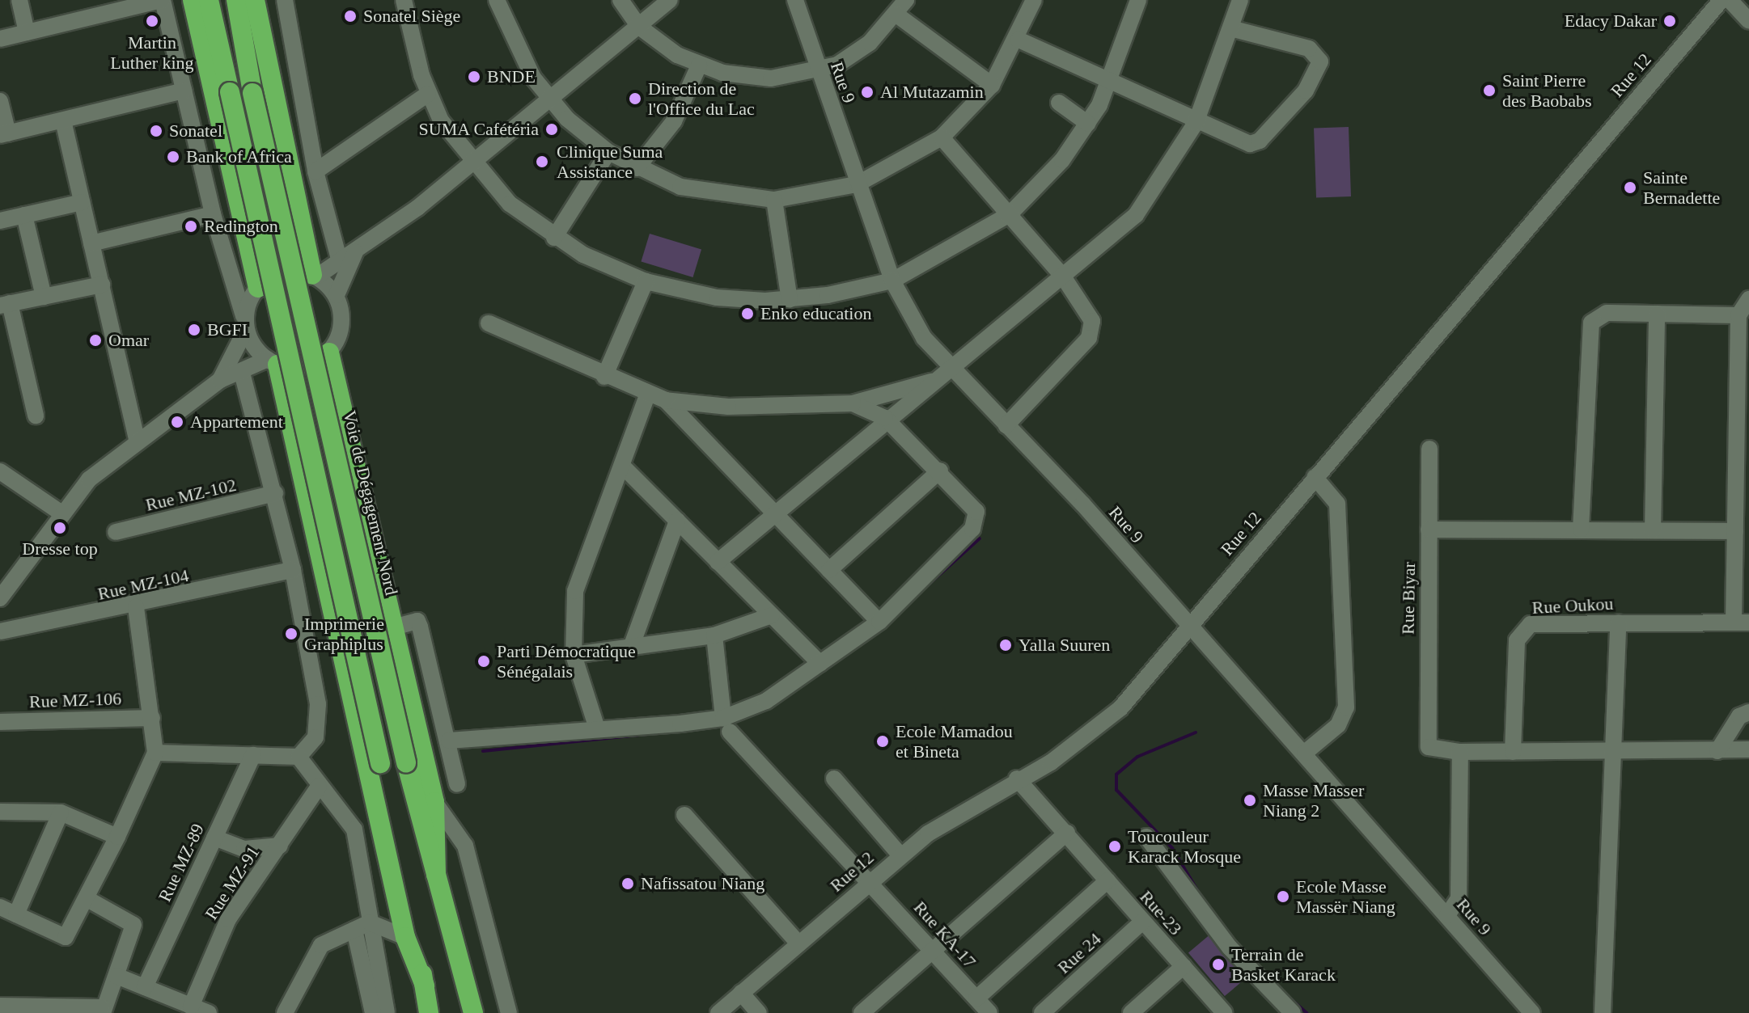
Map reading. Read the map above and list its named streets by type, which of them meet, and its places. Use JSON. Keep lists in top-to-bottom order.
{
  "streets": {
    "highway": ["Voie de Dégagement Nord"],
    "street": [
      "Rue 12",
      "Rue 9",
      "Rue MZ-102",
      "Rue MZ-104",
      "Rue Biyar",
      "Rue Oukou",
      "Rue MZ-106",
      "Rue MZ-89",
      "Rue MZ-91",
      "Rue-23",
      "Rue KA-17",
      "Rue 24"
    ]
  },
  "crossings": [
    ["Rue 12", "Rue 9"],
    ["Rue 12", "Rue-23"],
    ["Rue 12", "Rue KA-17"],
    ["Rue-23", "Rue 24"]
  ],
  "places": [
    "Sonatel Siège",
    "Martin Luther king",
    "Edacy Dakar",
    "BNDE",
    "Saint Pierre des Baobabs",
    "Al Mutazamin",
    "Direction de l'Office du Lac",
    "SUMA Cafétéria",
    "Sonatel",
    "Bank of Africa",
    "Clinique Suma Assistance",
    "Sainte Bernadette",
    "Redington",
    "Enko education",
    "BGFI",
    "Omar",
    "Appartement",
    "Dresse top",
    "Imprimerie Graphiplus",
    "Yalla Suuren",
    "Parti Démocratique Sénégalais",
    "Ecole Mamadou et Bineta",
    "Masse Masser Niang 2",
    "Toucouleur Karack Mosque",
    "Nafissatou Niang",
    "Ecole Masse Massër Niang",
    "Terrain de Basket Karack"
  ]
}
